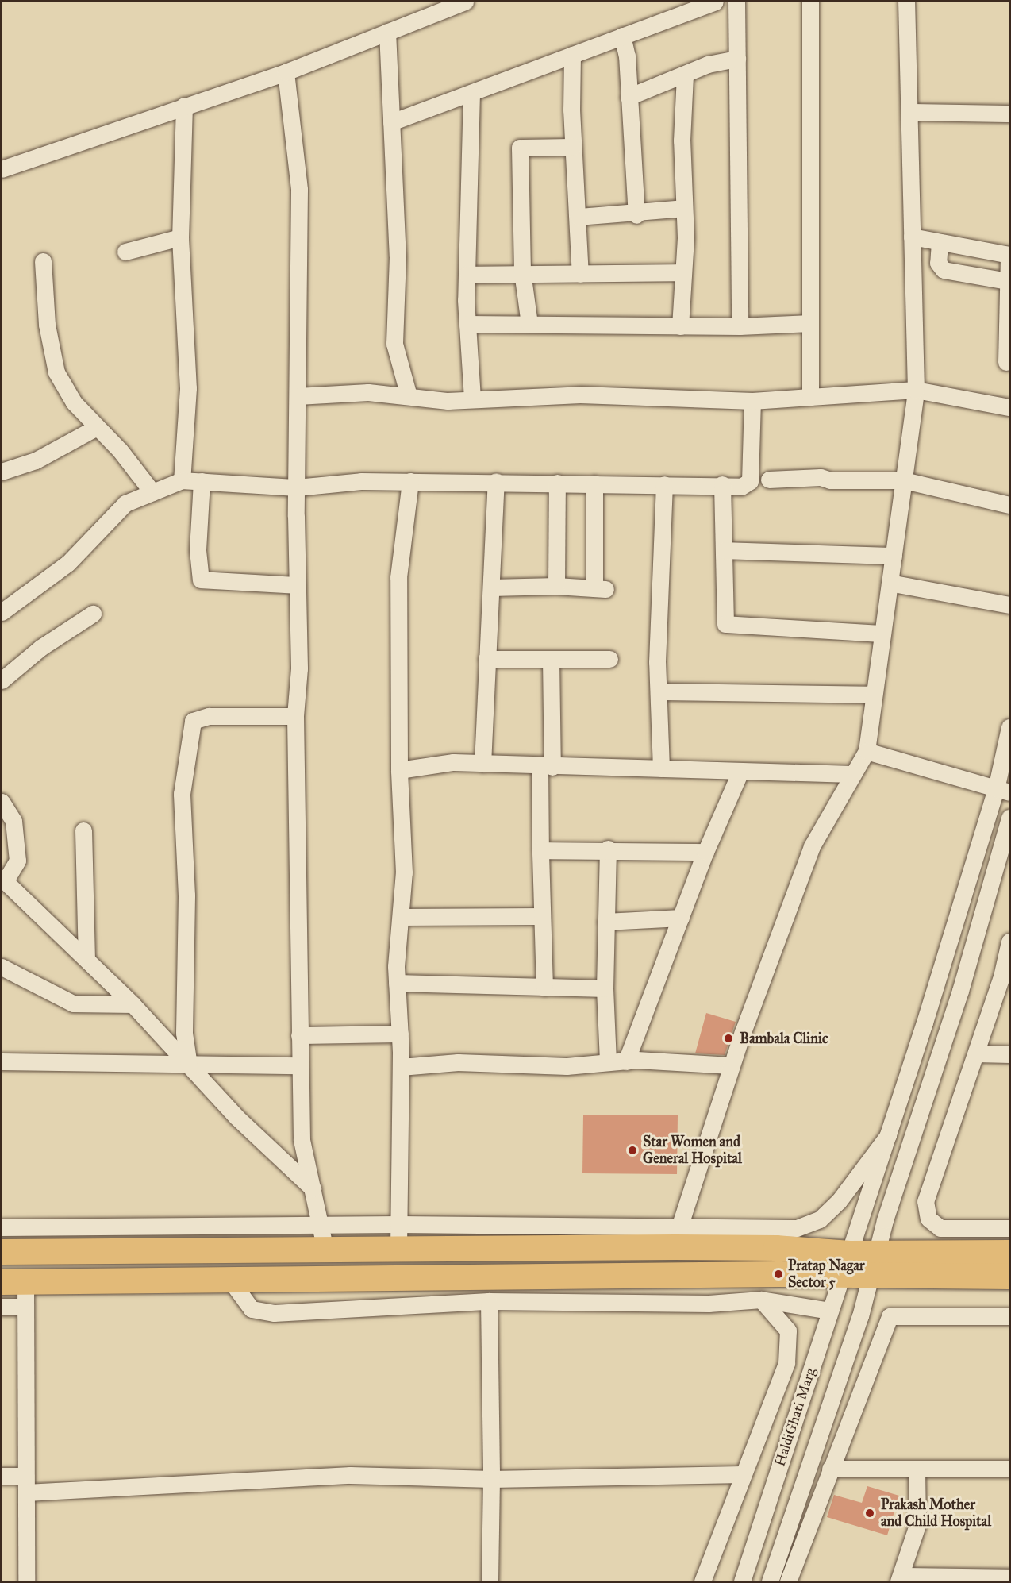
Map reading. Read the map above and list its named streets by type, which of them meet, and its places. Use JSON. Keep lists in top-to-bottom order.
{
  "streets": {
    "street": ["HaldiGhati Marg"]
  },
  "places": [
    "Bambala Clinic",
    "Star Women and General Hospital",
    "Pratap Nagar Sector 5",
    "Prakash Mother and Child Hospital"
  ]
}
